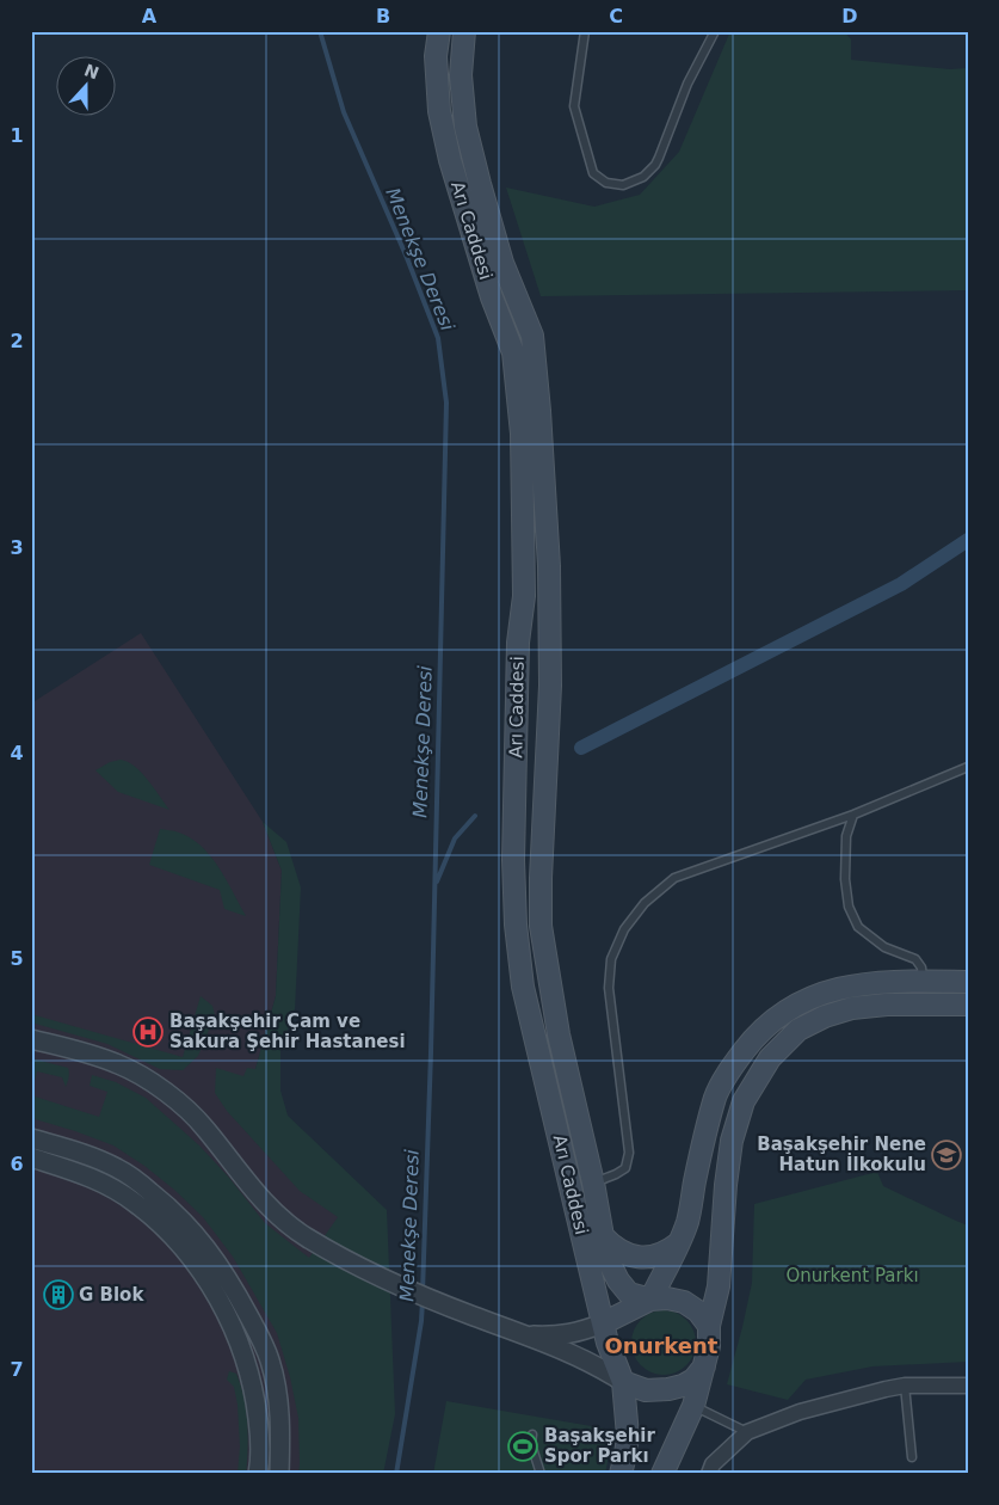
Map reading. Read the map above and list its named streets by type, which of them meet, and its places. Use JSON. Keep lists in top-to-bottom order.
{
  "streets": {
    "main road": ["Arı Caddesi"]
  },
  "districts": ["Onurkent"],
  "water": ["Menekşe Deresi"],
  "parks": ["Onurkent Parkı"],
  "places": {
    "hospital": ["Başakşehir Çam ve Sakura Şehir Hastanesi"],
    "school or university": ["Başakşehir Nene Hatun İlkokulu"],
    "building": ["G Blok"],
    "sports": ["Başakşehir Spor Parkı"]
  },
  "north": "top",
  "grid": {
    "columns": [
      "A",
      "B",
      "C",
      "D"
    ],
    "rows": [
      "1",
      "2",
      "3",
      "4",
      "5",
      "6",
      "7"
    ]
  }
}
